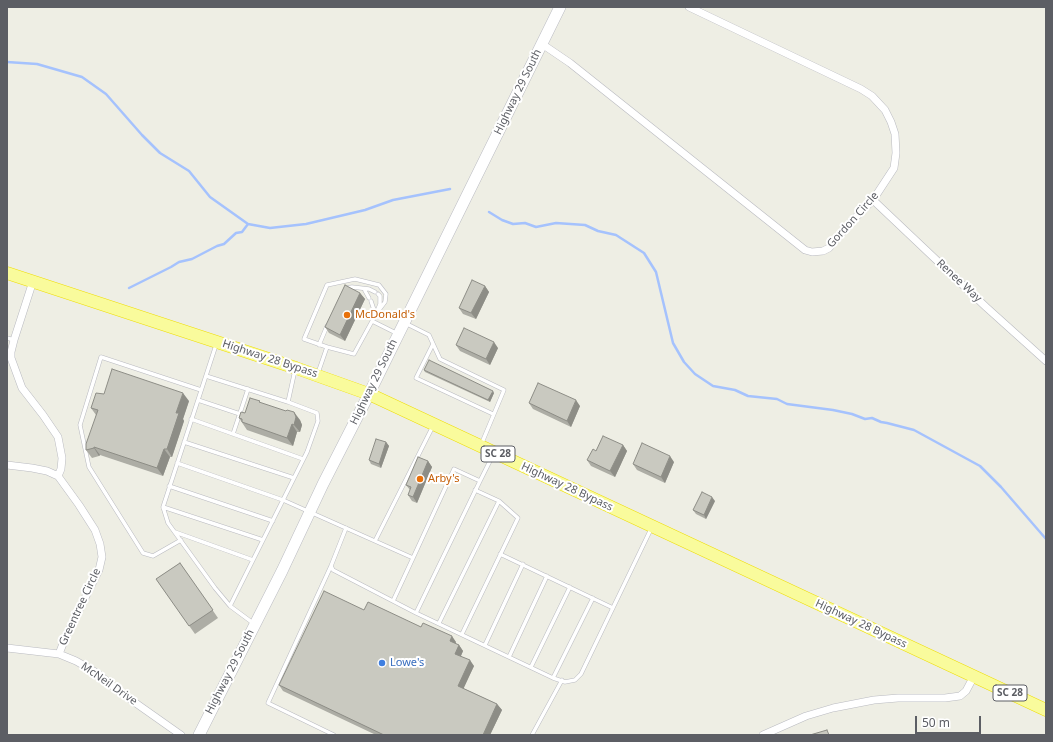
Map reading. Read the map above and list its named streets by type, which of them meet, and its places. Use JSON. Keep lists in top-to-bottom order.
{
  "streets": {
    "highway": ["Highway 28 Bypass", "SC 28"],
    "main road": ["Highway 29 South"],
    "street": [
      "Gordon Circle",
      "Renee Way",
      "Greentree Circle",
      "McNeil Drive"
    ]
  },
  "crossings": [
    ["Highway 29 South", "Gordon Circle"],
    ["Highway 29 South", "Highway 28 Bypass"],
    ["Gordon Circle", "Renee Way"],
    ["Greentree Circle", "McNeil Drive"]
  ],
  "places": ["McDonald's", "Arby's", "Lowe's"],
  "scale_bar": "50 m"
}
